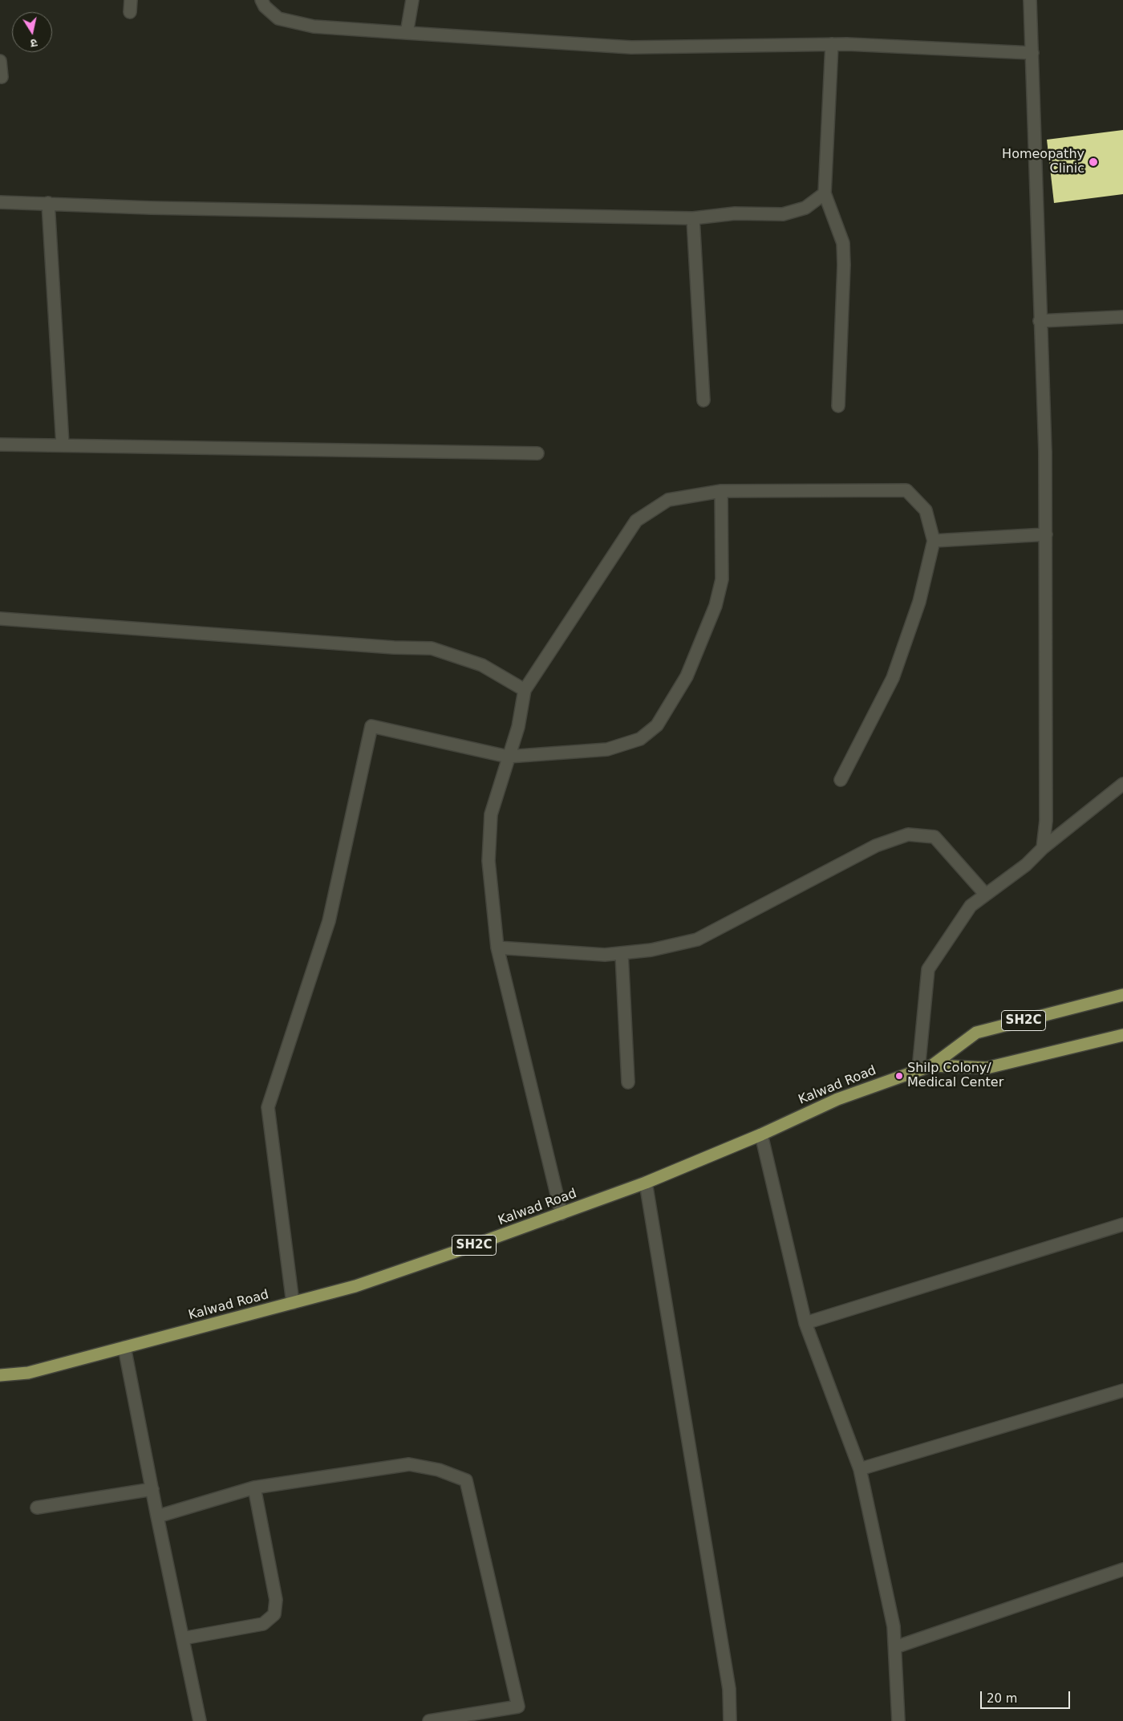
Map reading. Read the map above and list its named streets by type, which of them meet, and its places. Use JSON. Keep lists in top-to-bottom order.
{
  "streets": {
    "main road": ["SH2C", "Kalwad Road"]
  },
  "places": ["Homeopathy Clinic", "Shilp Colony/ Medical Center"],
  "scale_bar": "20 m",
  "north": "bottom"
}
